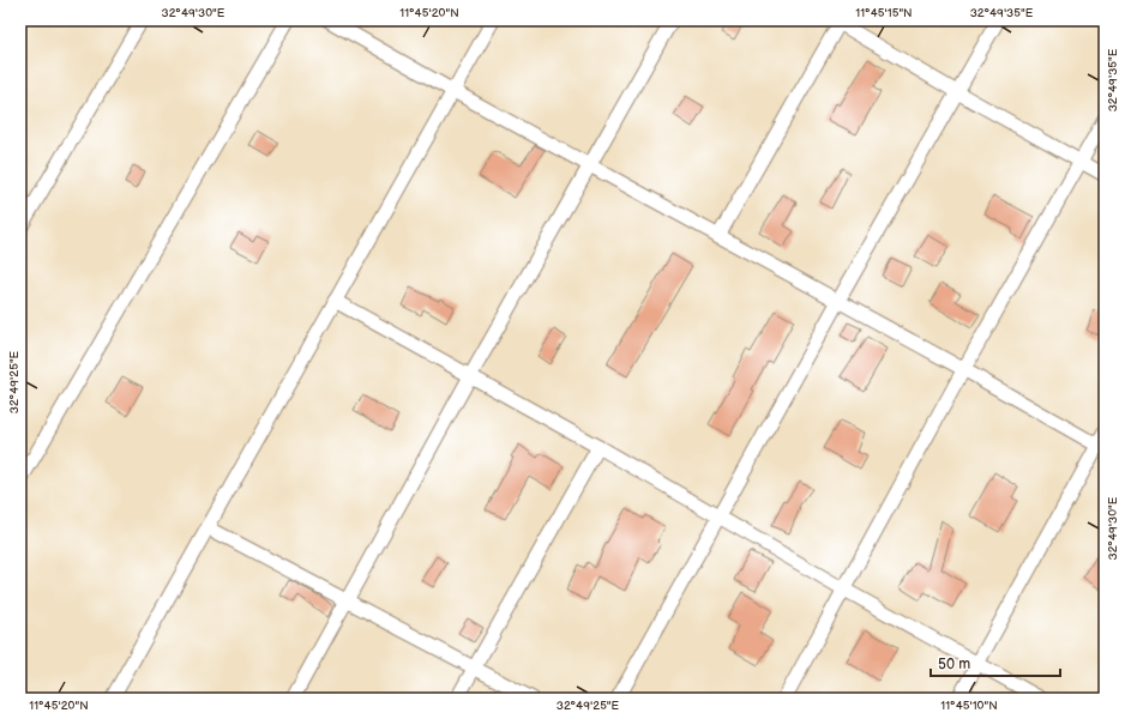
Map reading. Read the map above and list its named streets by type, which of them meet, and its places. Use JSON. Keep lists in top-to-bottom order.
{
  "scale_bar": "50 m",
  "coordinates": [
    "32°49'30\"E",
    "11°45'20\"N",
    "11°45'15\"N",
    "32°49'35\"E",
    "32°49'25\"E",
    "11°45'10\"N"
  ]
}
